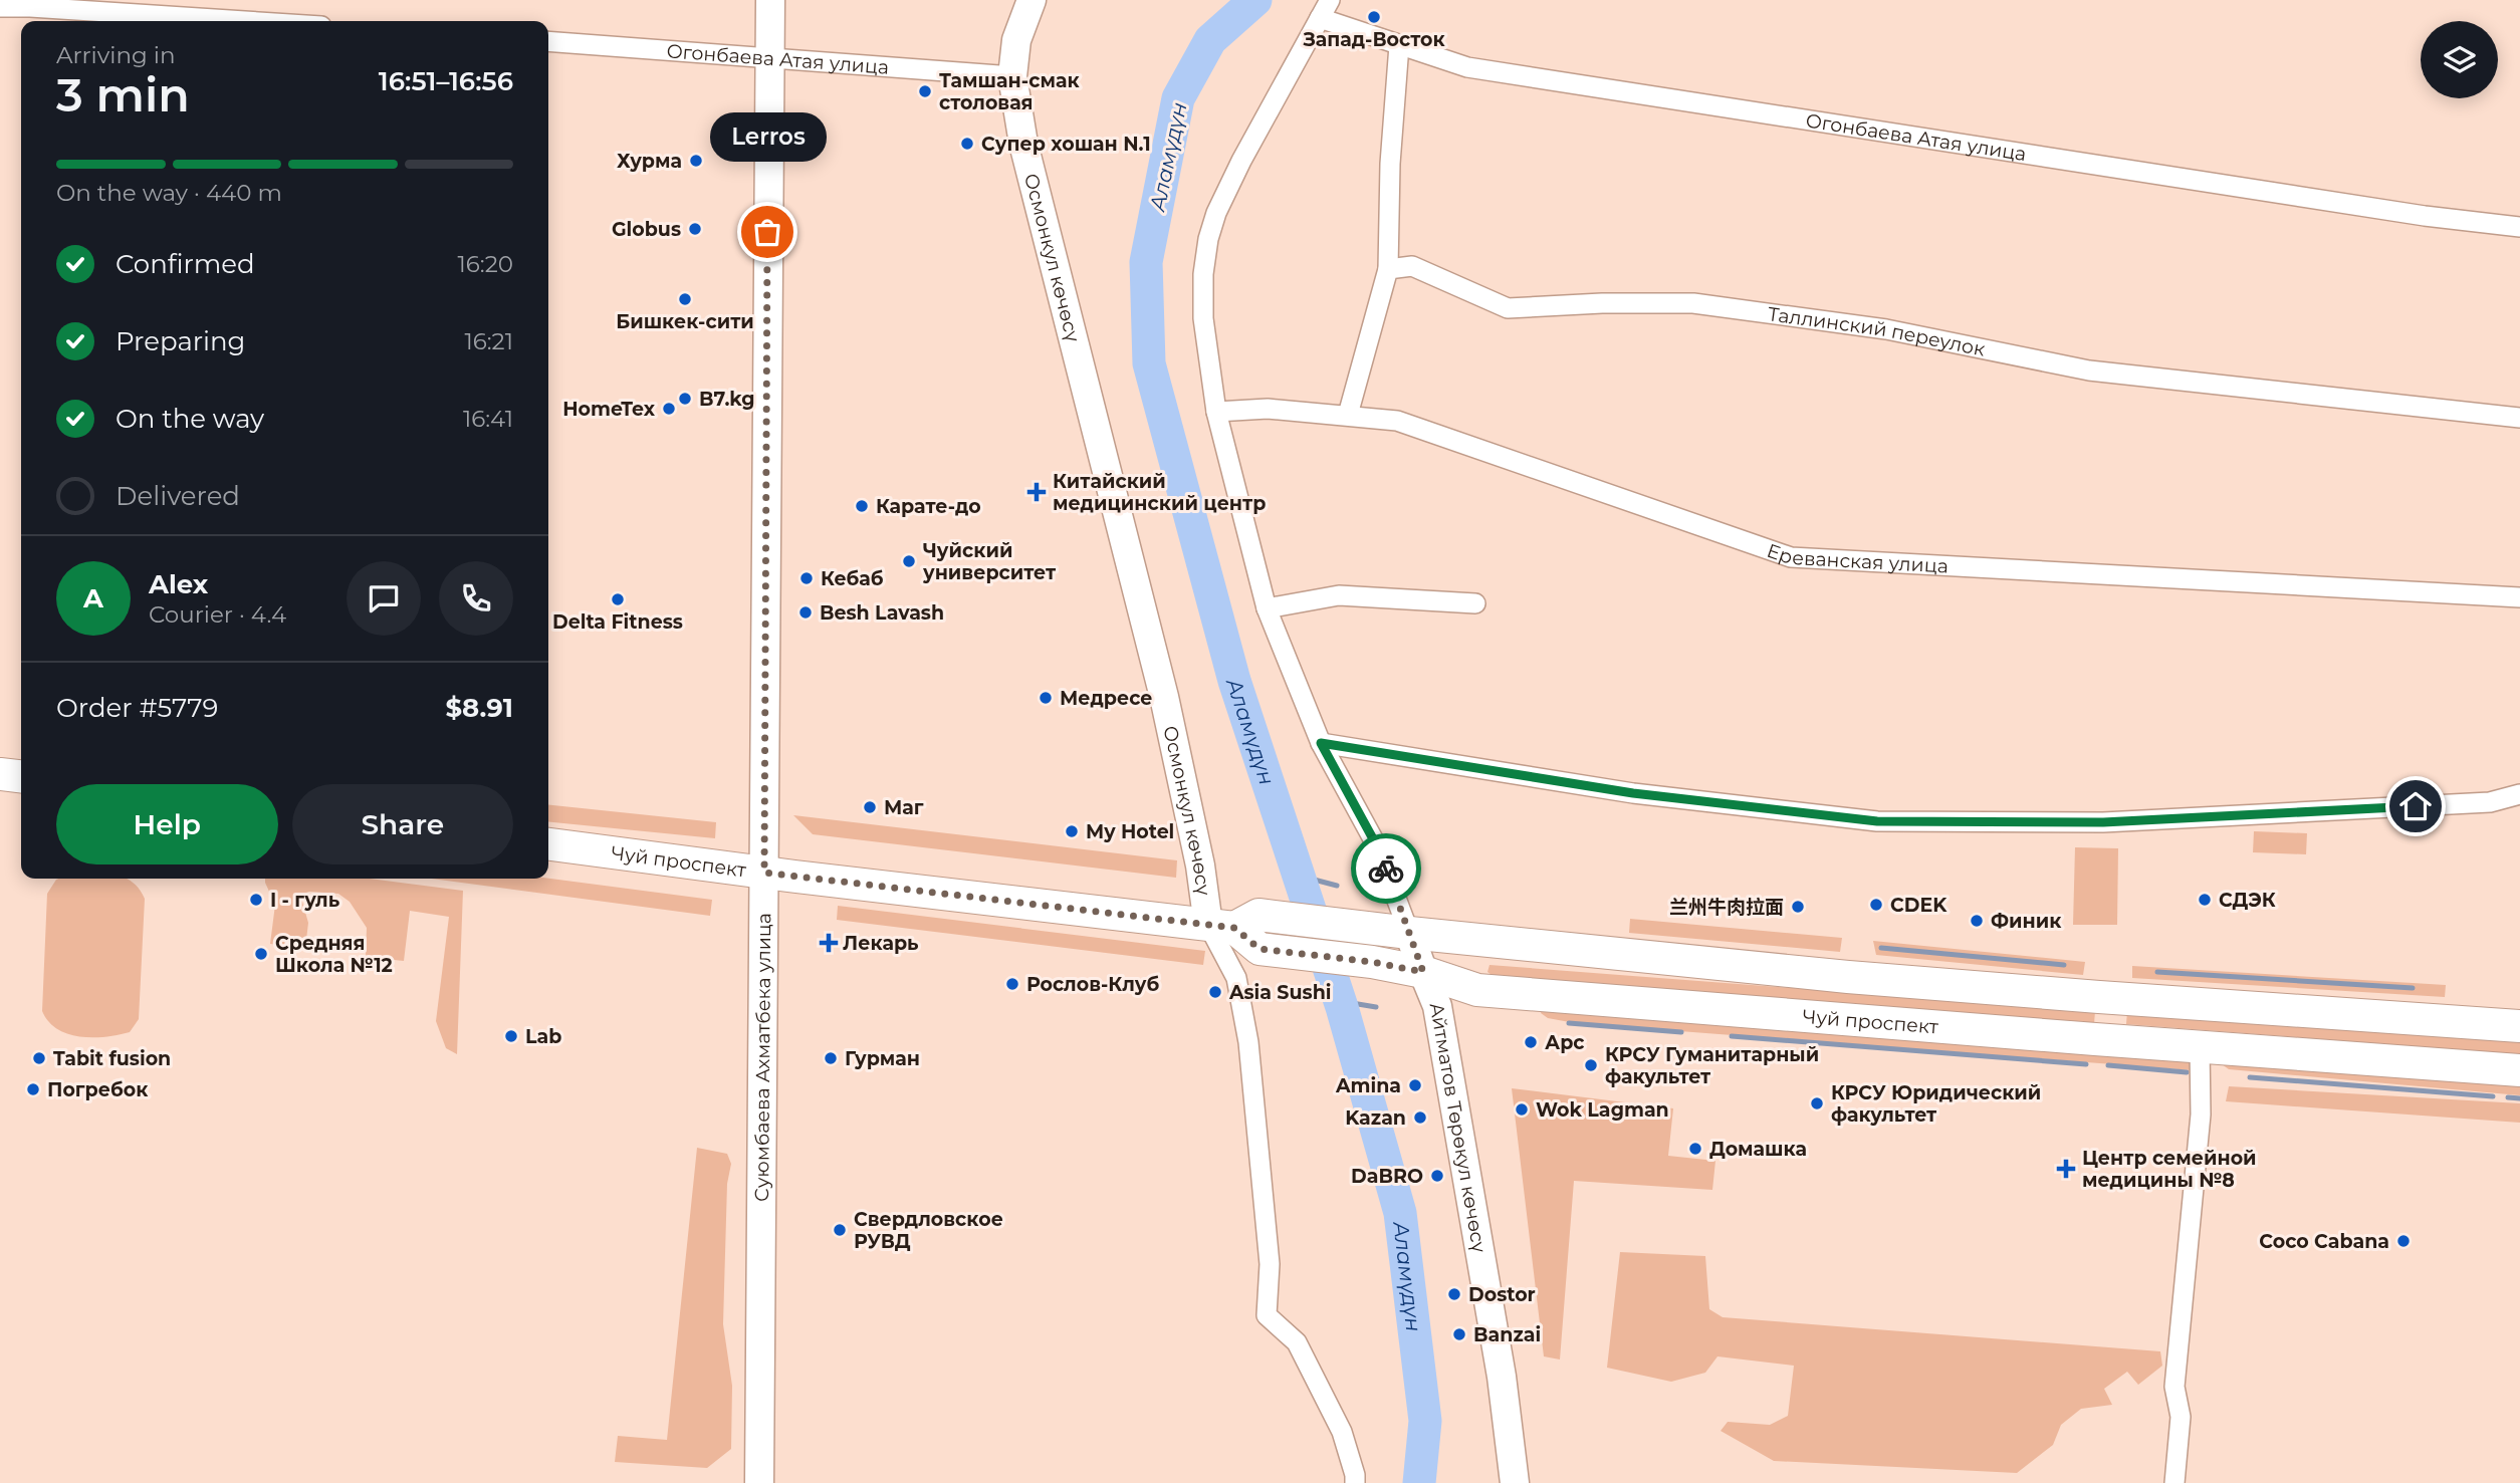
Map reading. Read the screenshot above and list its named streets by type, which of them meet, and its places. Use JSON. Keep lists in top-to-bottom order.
{
  "streets": {
    "main road": ["Чуй проспект"],
    "street": [
      "Огонбаева Атая улица",
      "Осмонкул көчөсү",
      "Таллинский переулок",
      "Ереванская улица",
      "Суюмбаева Ахматбека улица",
      "Айтматов Төрөкул көчөсү"
    ]
  },
  "crossings": [
    ["Огонбаева Атая улица", "Осмонкул көчөсү"],
    ["Огонбаева Атая улица", "Суюмбаева Ахматбека улица"],
    ["Огонбаева Атая улица", "Айтматов Төрөкул көчөсү"],
    ["Осмонкул көчөсү", "Чуй проспект"],
    ["Ереванская улица", "Айтматов Төрөкул көчөсү"],
    ["Чуй проспект", "Суюмбаева Ахматбека улица"],
    ["Чуй проспект", "Айтматов Төрөкул көчөсү"]
  ],
  "water": ["Аламүдүн"],
  "places": {
    "other": [
      "Запад-Восток",
      "Тамшан-смак столовая",
      "Супер хошан N.1",
      "Хурма",
      "Globus",
      "Lerros",
      "Бишкек-сити",
      "B7.kg",
      "HomeTex",
      "Карате-до",
      "Чуйский университет",
      "Кебаб",
      "Delta Fitness",
      "Besh Lavash",
      "Медресе",
      "Маг",
      "My Hotel",
      "I - гуль",
      "СДЭК",
      "CDEK",
      "兰州牛肉拉面",
      "Финик",
      "Средняя Школа №12",
      "Рослов-Клуб",
      "Asia Sushi",
      "Lab",
      "Арс",
      "Tabit fusion",
      "Гурман",
      "КРСУ Гуманитарный факультет",
      "Amina",
      "Погребок",
      "КРСУ Юридический факультет",
      "Wok Lagman",
      "Kazan",
      "Домашка",
      "DaBRO",
      "Свердловское РУВД",
      "Coco Cabana",
      "Dostor",
      "Banzai"
    ],
    "health": ["Китайский медицинский центр", "Лекарь", "Центр семейной медицины №8"]
  },
  "page": {
    "heading": ["3 min", "Arriving in", "16:51–16:56"],
    "panel": [
      "Alex",
      "Courier · 4.4",
      "Order #5779",
      "$8.91"
    ],
    "bubble": "Lerros",
    "bar": "On the way · 440 m",
    "list": [
      ["Confirmed", "16:20"],
      ["Preparing", "16:21"],
      ["On the way", "16:41"],
      "Delivered"
    ],
    "round": "A",
    "buttons": ["Help", "Share"]
  }
}
